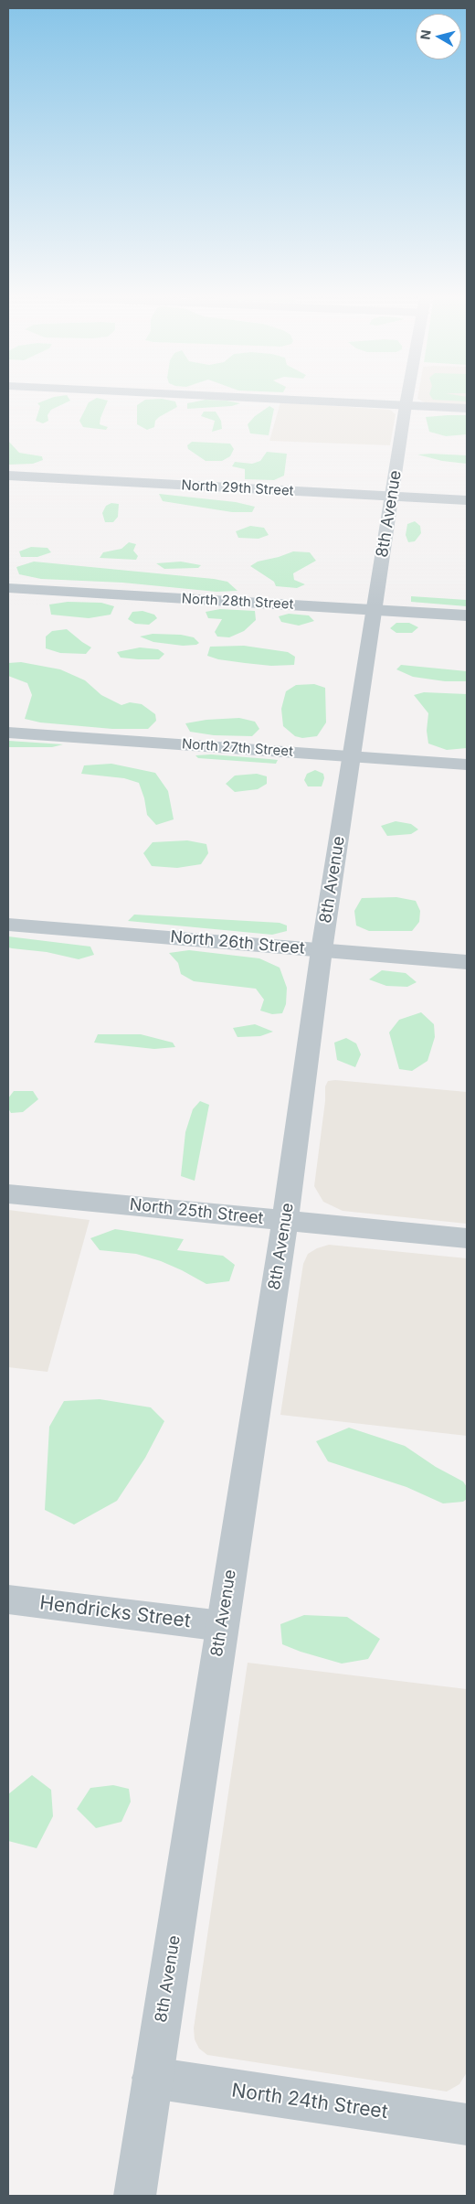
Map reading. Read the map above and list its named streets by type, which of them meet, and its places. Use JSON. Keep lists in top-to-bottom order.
{
  "streets": {
    "street": [
      "North 29th Street",
      "8th Avenue",
      "North 28th Street",
      "North 27th Street",
      "North 26th Street",
      "North 25th Street",
      "Hendricks Street",
      "North 24th Street"
    ]
  },
  "crossings": [
    ["North 29th Street", "8th Avenue"],
    ["8th Avenue", "North 28th Street"],
    ["8th Avenue", "North 27th Street"],
    ["8th Avenue", "North 26th Street"],
    ["8th Avenue", "North 25th Street"],
    ["8th Avenue", "Hendricks Street"],
    ["8th Avenue", "North 24th Street"]
  ],
  "north": "left"
}
